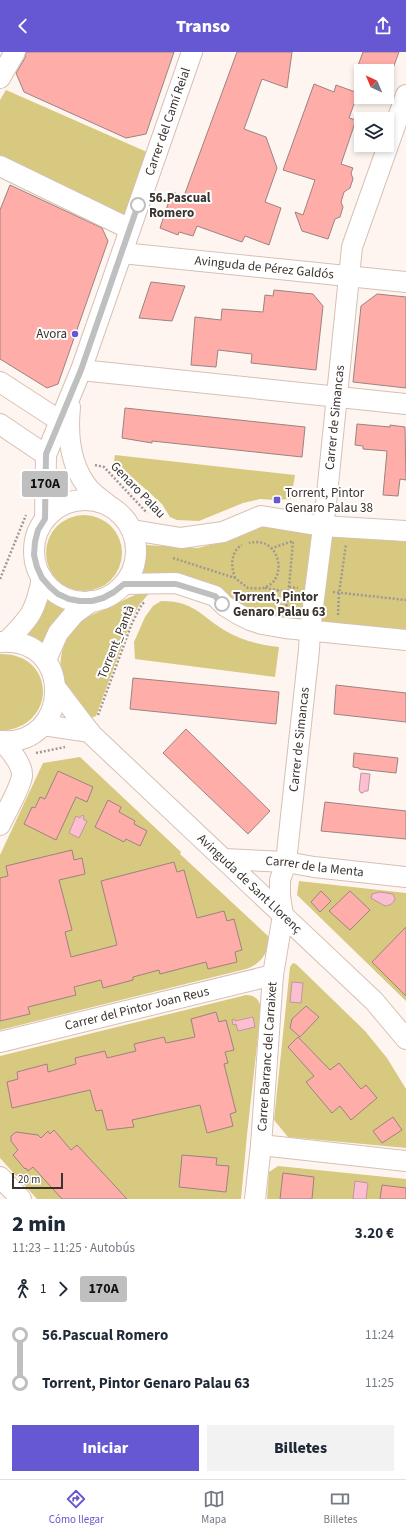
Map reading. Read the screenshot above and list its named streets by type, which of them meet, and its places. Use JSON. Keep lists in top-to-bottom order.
{
  "streets": {
    "street": [
      "Carrer del Camí Reial",
      "Avinguda de Pérez Galdós",
      "Carrer de Simancas",
      "Carrer de la Menta",
      "Avinguda de Sant Llorenç",
      "Carrer del Pintor Joan Reus",
      "Carrer Barranc del Carraixet"
    ],
    "path": ["Genaro Palau", "Torrent_Pantà"]
  },
  "crossings": [
    ["Carrer del Camí Reial", "Avinguda de Pérez Galdós"],
    ["Carrer del Camí Reial", "Genaro Palau"],
    ["Avinguda de Pérez Galdós", "Carrer de Simancas"],
    ["Carrer de Simancas", "Carrer de la Menta"],
    ["Carrer de Simancas", "Avinguda de Sant Llorenç"],
    ["Carrer de Simancas", "Carrer Barranc del Carraixet"],
    ["Torrent_Pantà", "Avinguda de Sant Llorenç"],
    ["Carrer de la Menta", "Avinguda de Sant Llorenç"],
    ["Avinguda de Sant Llorenç", "Carrer Barranc del Carraixet"],
    ["Carrer del Pintor Joan Reus", "Carrer Barranc del Carraixet"]
  ],
  "places": {
    "other": ["56.Pascual Romero", "Avora", "Torrent, Pintor Genaro Palau 63"],
    "transit": ["Torrent, Pintor Genaro Palau 38"]
  },
  "lines": ["bus line 170A"],
  "scale_bar": "20 m",
  "north": "top left",
  "page": {
    "header": "Transo",
    "on_map": "170A",
    "scale": "20 m",
    "heading": ["2 min", "11:23 – 11:25 · Autobús", "3.20 €"],
    "legs": ["1", "170A"],
    "list": [
      {
        "name": "56.Pascual Romero",
        "value": "11:24"
      },
      {
        "name": "Torrent, Pintor Genaro Palau 63",
        "value": "11:25"
      }
    ],
    "buttons": ["Iniciar", "Billetes"],
    "tabs": ["Cómo llegar", "Mapa", "Billetes"]
  }
}
